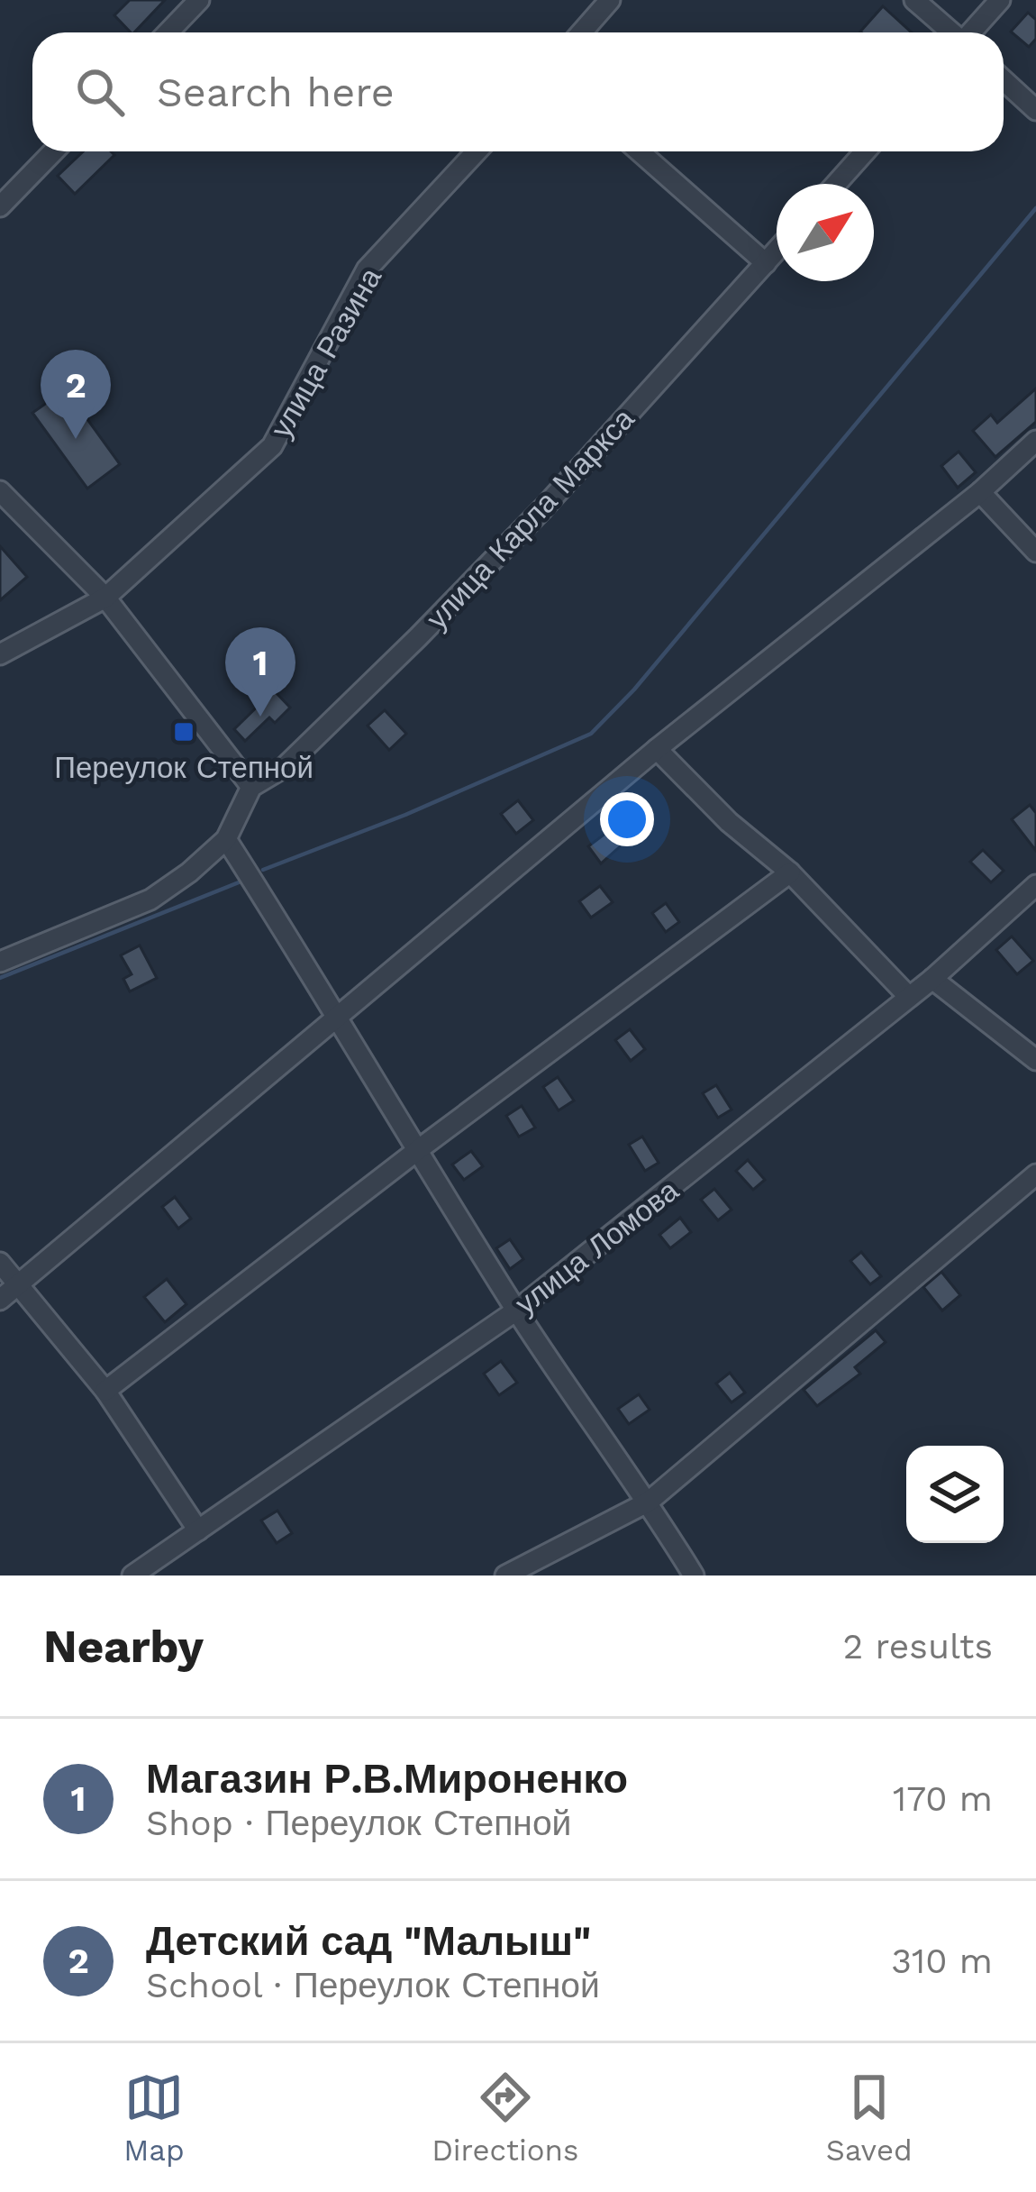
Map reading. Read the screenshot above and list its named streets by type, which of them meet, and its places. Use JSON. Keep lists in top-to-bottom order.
{
  "streets": {
    "street": ["улица Разина", "улица Карла Маркса", "улица Ломова"]
  },
  "places": {
    "transit": ["Переулок Степной"]
  },
  "north": "top right",
  "page": {
    "search": "Search here",
    "pins": ["2", "1"],
    "heading": ["Nearby", "2 results"],
    "list": [
      {
        "mark": "1",
        "name": "Магазин Р.В.Мироненко",
        "note": "Shop · Переулок Степной",
        "value": "170 m"
      },
      {
        "mark": "2",
        "name": "Детский сад \"Малыш\"",
        "note": "School · Переулок Степной",
        "value": "310 m"
      }
    ],
    "nav": ["Map", "Directions", "Saved"]
  }
}
